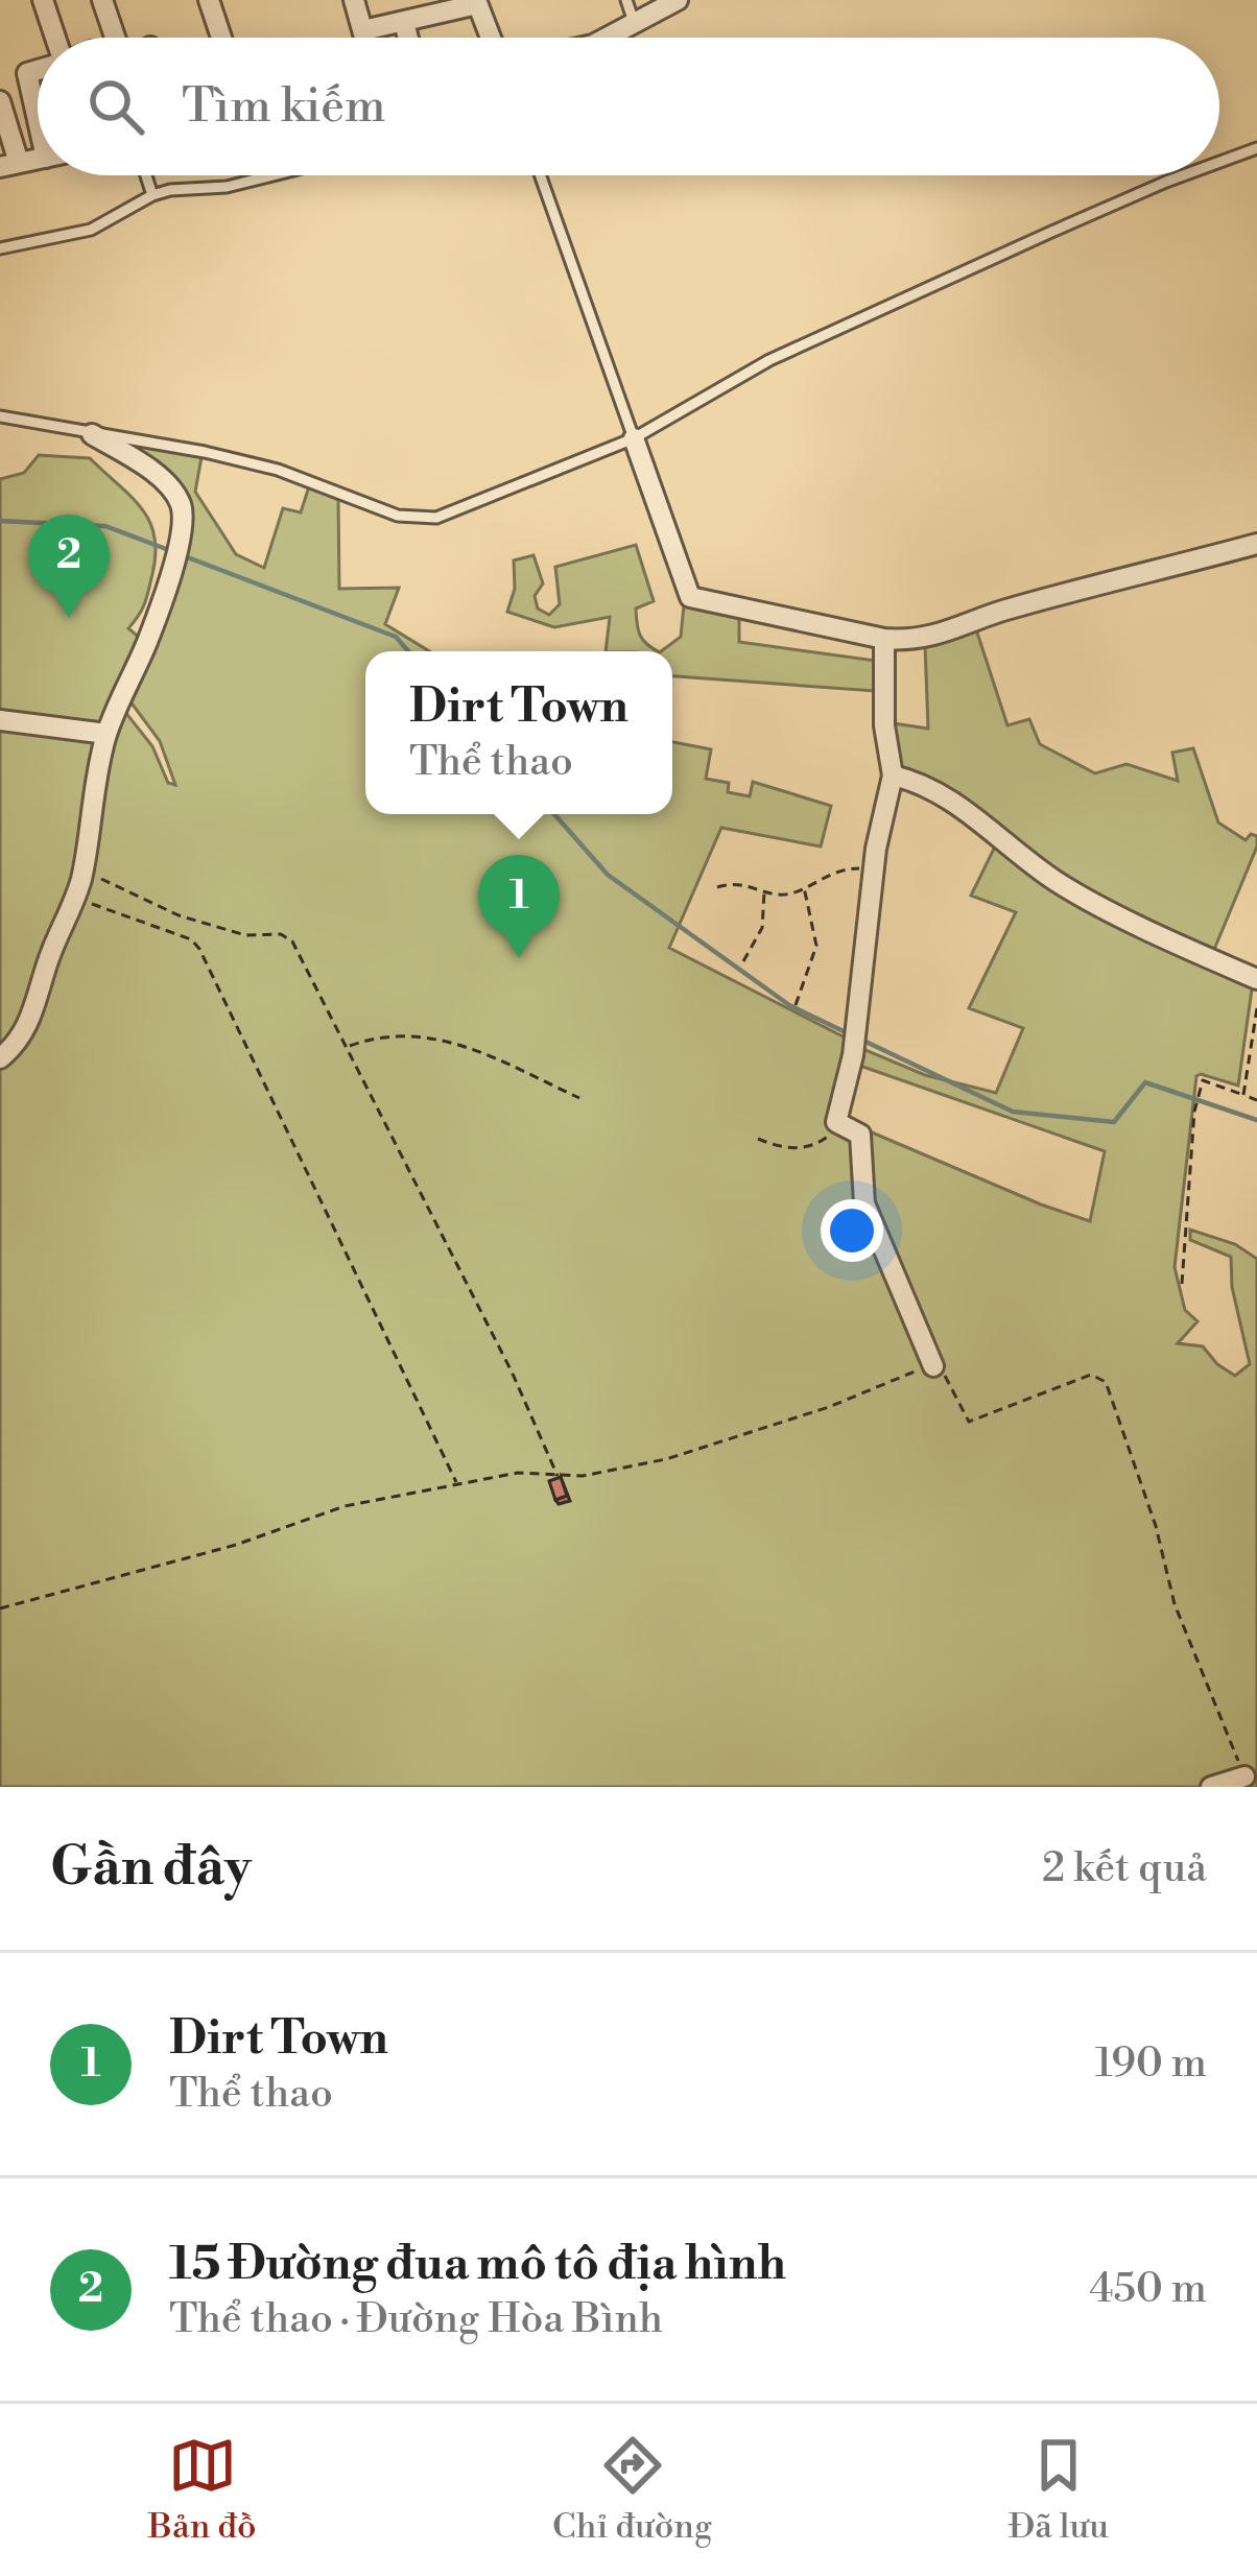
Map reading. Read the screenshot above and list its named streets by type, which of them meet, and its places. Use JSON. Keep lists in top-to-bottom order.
{
  "page": {
    "search": "Tìm kiếm",
    "pins": ["2", "1"],
    "popup": ["Dirt Town", "Thể thao"],
    "heading": ["Gần đây", "2 kết quả"],
    "list": [
      {
        "mark": "1",
        "name": "Dirt Town",
        "note": "Thể thao",
        "value": "190 m"
      },
      {
        "mark": "2",
        "name": "15 Đường đua mô tô địa hình",
        "note": "Thể thao · Đường Hòa Bình",
        "value": "450 m"
      }
    ],
    "nav": ["Bản đồ", "Chỉ đường", "Đã lưu"]
  }
}
